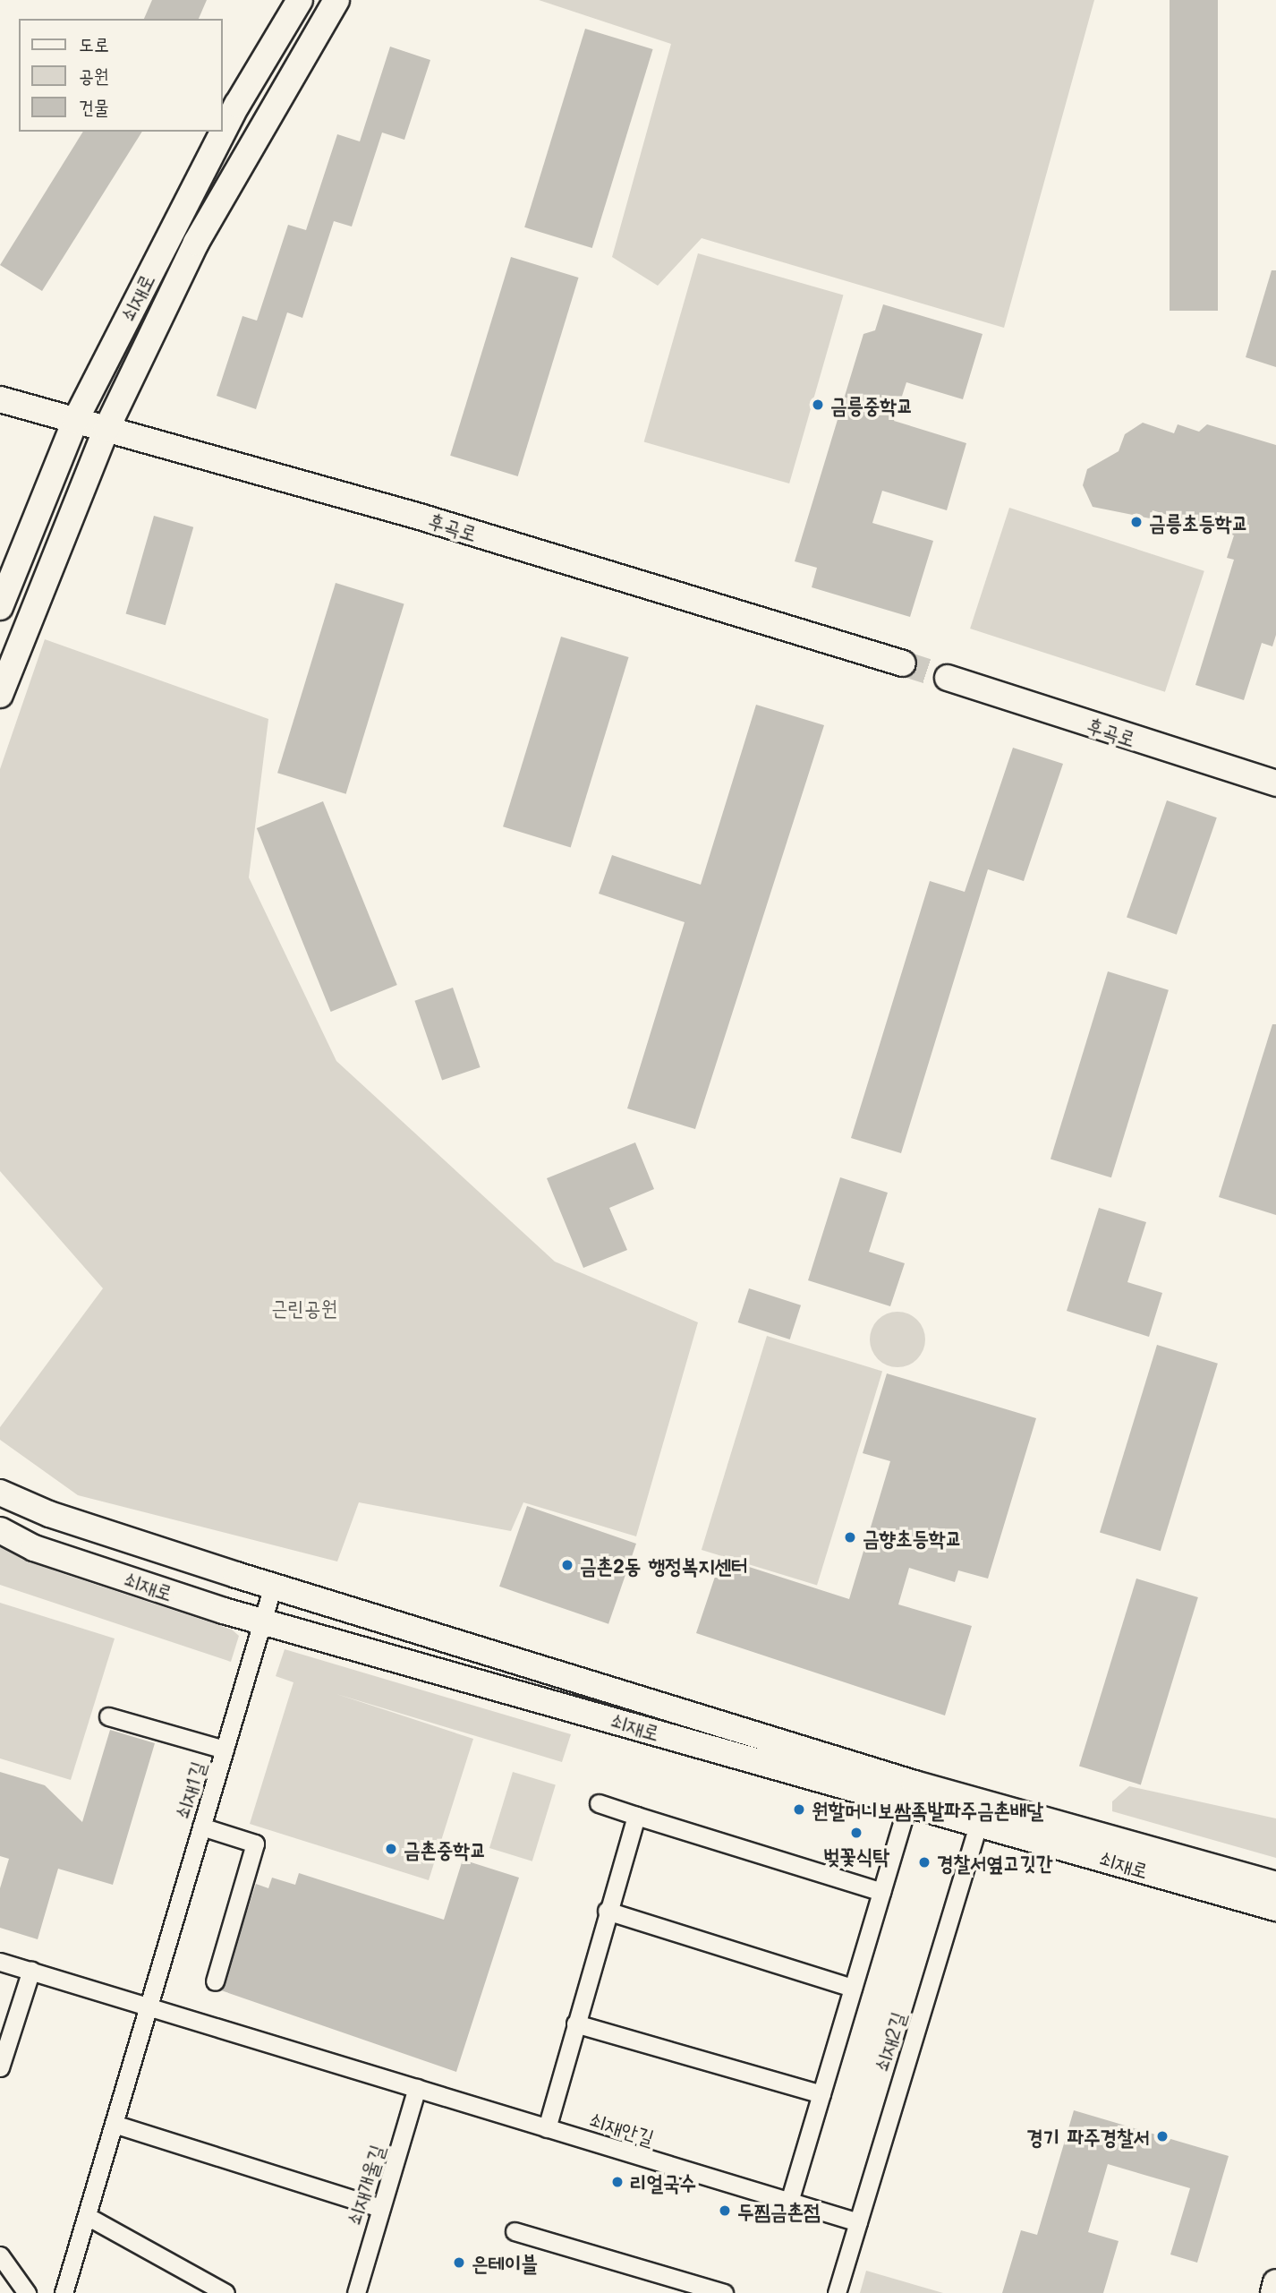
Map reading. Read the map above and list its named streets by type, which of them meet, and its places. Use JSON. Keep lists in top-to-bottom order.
{
  "streets": {
    "street": [
      "쇠재로",
      "후곡로",
      "쇠재1길",
      "쇠재2길",
      "쇠재안길",
      "쇠재개울길"
    ]
  },
  "crossings": [
    ["쇠재로", "후곡로"],
    ["쇠재로", "쇠재1길"],
    ["쇠재로", "쇠재2길"],
    ["쇠재2길", "쇠재안길"]
  ],
  "parks": ["근린공원"],
  "places": [
    "금릉중학교",
    "금릉초등학교",
    "금향초등학교",
    "금촌2동 행정복지센터",
    "원할머니보쌈족발파주금촌배달",
    "벚꽃식탁",
    "금촌중학교",
    "경찰서옆고깃간",
    "경기 파주경찰서",
    "리얼국수",
    "두찜금촌점",
    "은테이블"
  ],
  "legend": ["도로", "공원", "건물"]
}
